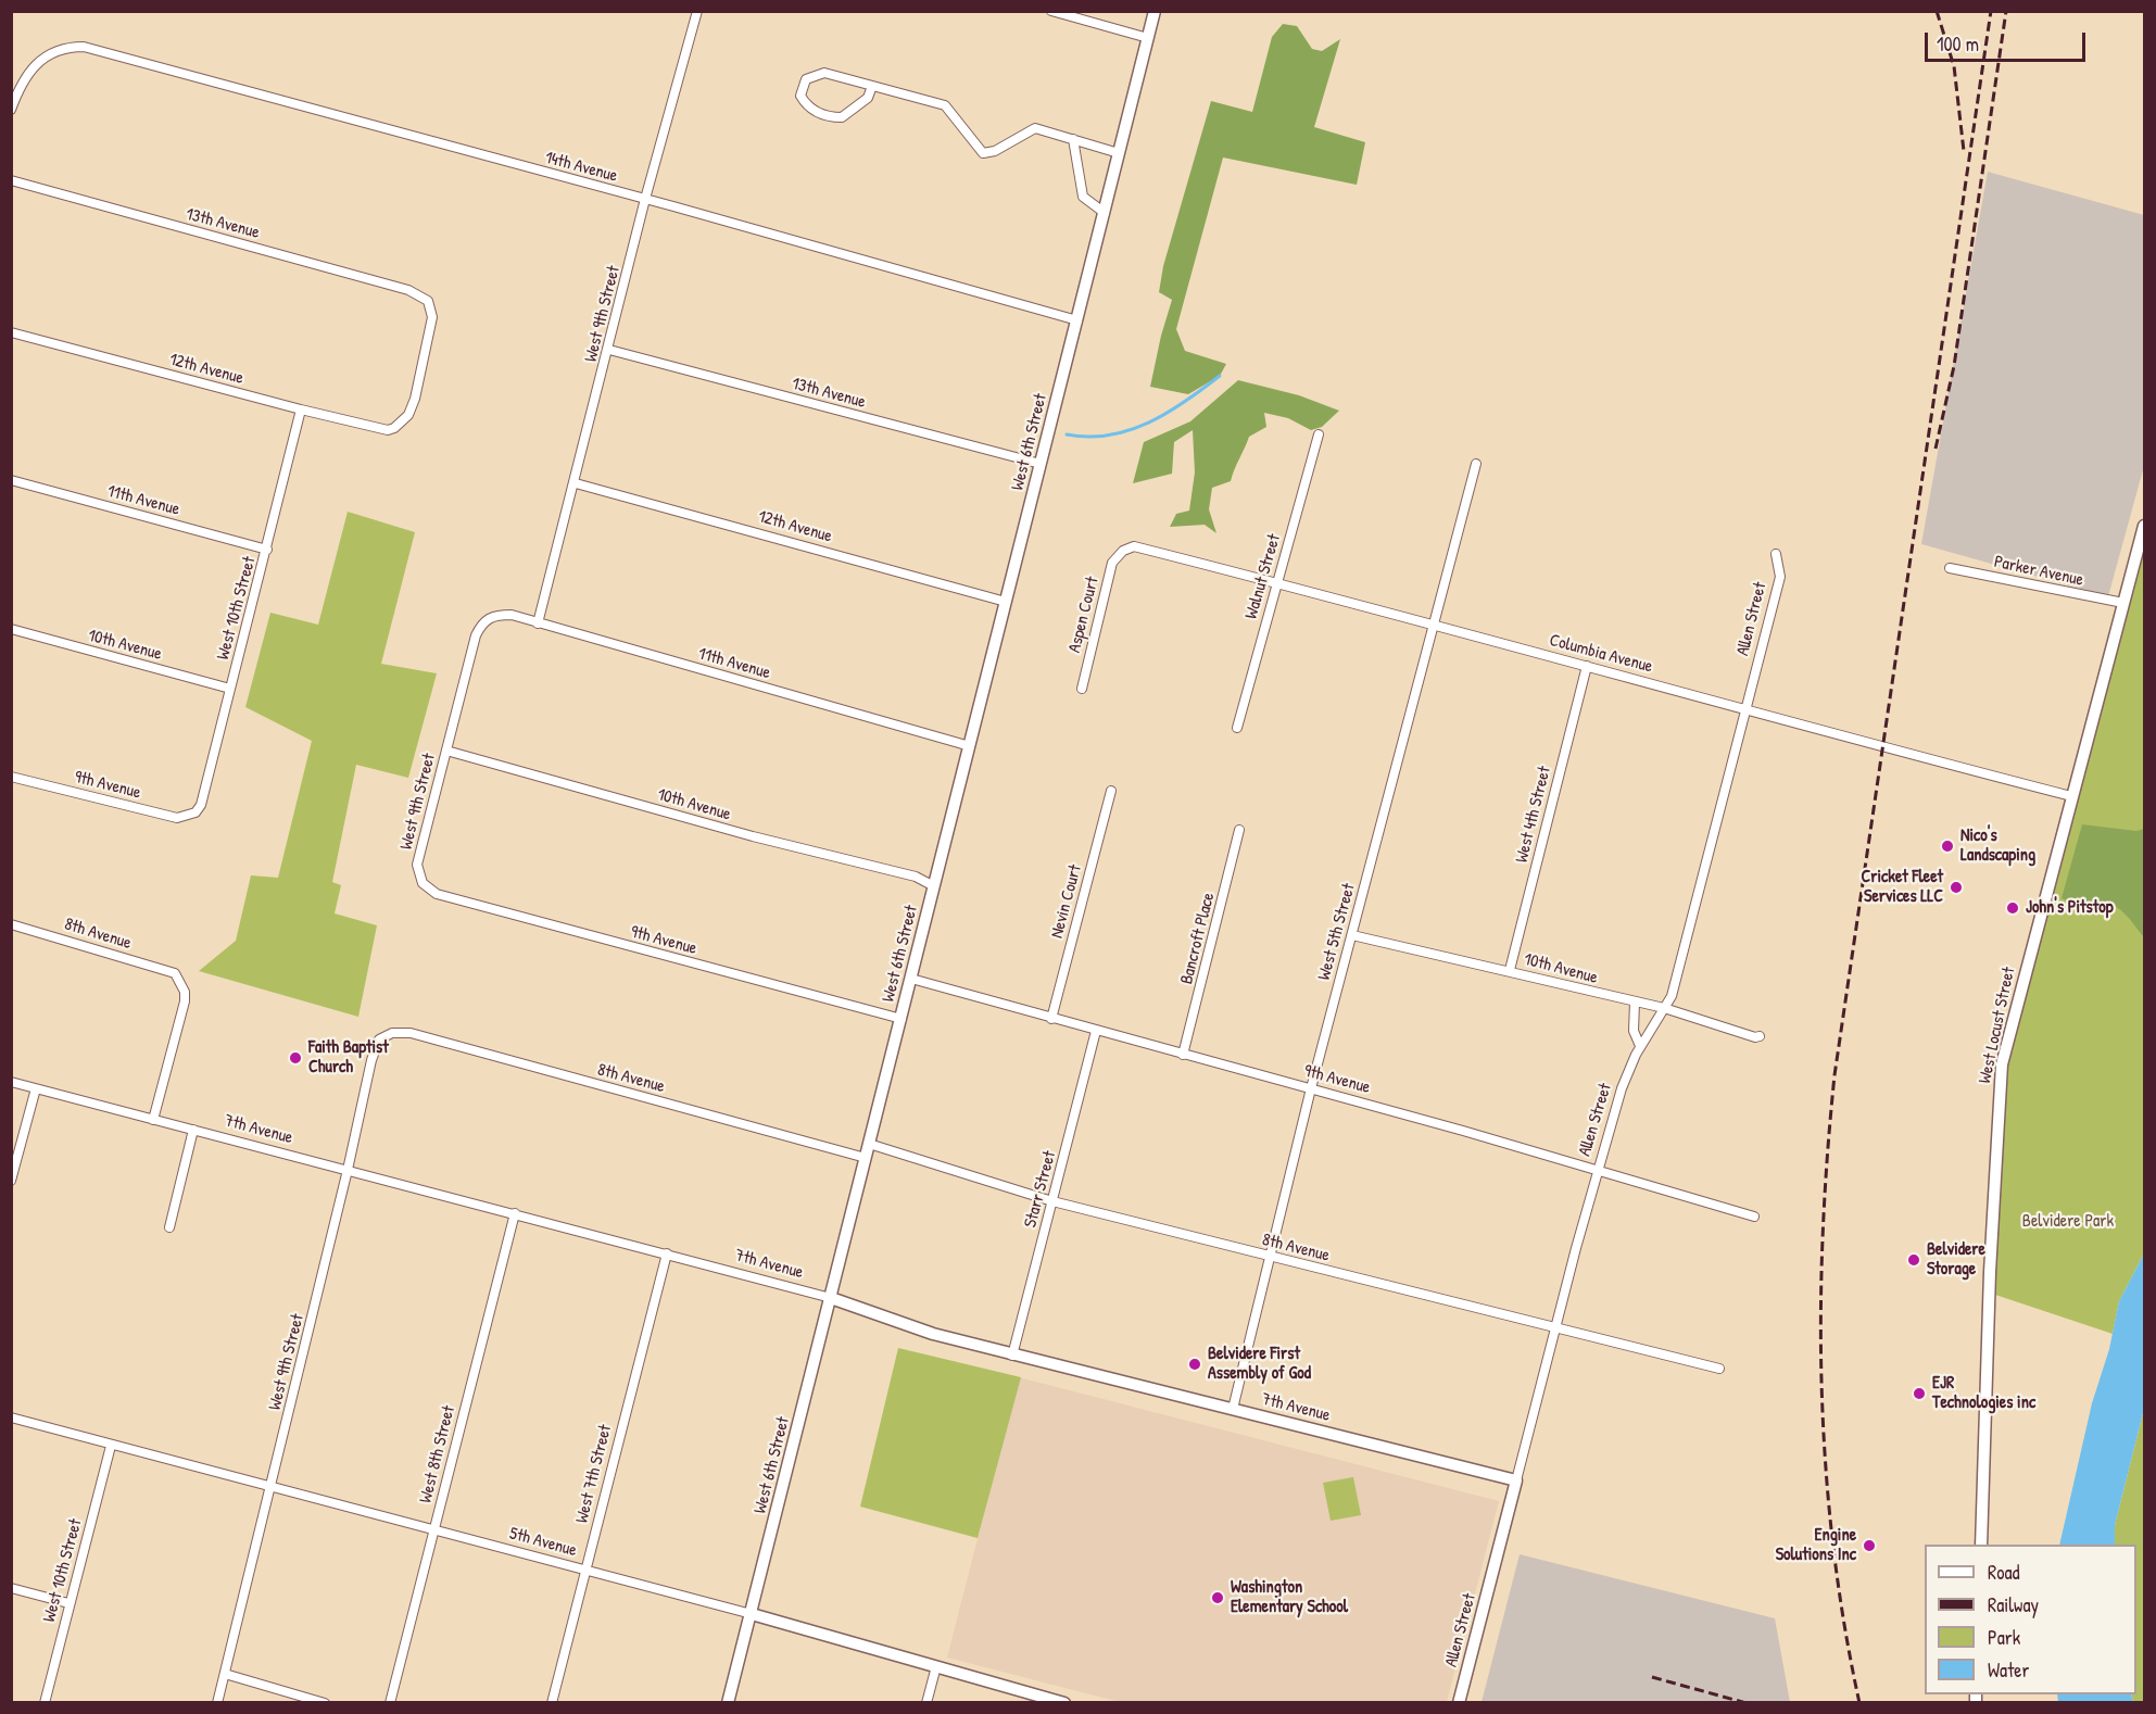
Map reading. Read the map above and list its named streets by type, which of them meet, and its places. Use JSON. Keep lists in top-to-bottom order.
{
  "streets": {
    "street": [
      "14th Avenue",
      "13th Avenue",
      "West 9th Street",
      "12th Avenue",
      "West 6th Street",
      "11th Avenue",
      "Parker Avenue",
      "Walnut Street",
      "West 10th Street",
      "Aspen Court",
      "Allen Street",
      "10th Avenue",
      "Columbia Avenue",
      "9th Avenue",
      "West 4th Street",
      "Nevin Court",
      "West 5th Street",
      "8th Avenue",
      "Bancroft Place",
      "West Locust Street",
      "7th Avenue",
      "Starr Street",
      "West 8th Street",
      "West 7th Street",
      "5th Avenue"
    ]
  },
  "crossings": [
    ["14th Avenue", "West 9th Street"],
    ["14th Avenue", "West 6th Street"],
    ["13th Avenue", "West 9th Street"],
    ["13th Avenue", "12th Avenue"],
    ["13th Avenue", "West 6th Street"],
    ["West 9th Street", "12th Avenue"],
    ["West 9th Street", "11th Avenue"],
    ["West 9th Street", "10th Avenue"],
    ["West 9th Street", "9th Avenue"],
    ["West 9th Street", "8th Avenue"],
    ["West 9th Street", "7th Avenue"],
    ["West 9th Street", "5th Avenue"],
    ["12th Avenue", "West 6th Street"],
    ["12th Avenue", "West 10th Street"],
    ["West 6th Street", "11th Avenue"],
    ["West 6th Street", "10th Avenue"],
    ["West 6th Street", "9th Avenue"],
    ["West 6th Street", "8th Avenue"],
    ["West 6th Street", "7th Avenue"],
    ["West 6th Street", "5th Avenue"],
    ["11th Avenue", "West 10th Street"],
    ["Parker Avenue", "West Locust Street"],
    ["Walnut Street", "Columbia Avenue"],
    ["West 10th Street", "10th Avenue"],
    ["West 10th Street", "9th Avenue"],
    ["West 10th Street", "5th Avenue"],
    ["Aspen Court", "Columbia Avenue"],
    ["Allen Street", "10th Avenue"],
    ["Allen Street", "Columbia Avenue"],
    ["Allen Street", "9th Avenue"],
    ["Allen Street", "8th Avenue"],
    ["Allen Street", "7th Avenue"],
    ["10th Avenue", "West 4th Street"],
    ["10th Avenue", "West 5th Street"],
    ["Columbia Avenue", "West 4th Street"],
    ["Columbia Avenue", "West 5th Street"],
    ["Columbia Avenue", "West Locust Street"],
    ["9th Avenue", "Nevin Court"],
    ["9th Avenue", "West 5th Street"],
    ["9th Avenue", "Bancroft Place"],
    ["9th Avenue", "Starr Street"],
    ["West 5th Street", "8th Avenue"],
    ["West 5th Street", "7th Avenue"],
    ["8th Avenue", "7th Avenue"],
    ["8th Avenue", "Starr Street"],
    ["7th Avenue", "Starr Street"],
    ["7th Avenue", "West 8th Street"],
    ["7th Avenue", "West 7th Street"],
    ["West 8th Street", "5th Avenue"],
    ["West 7th Street", "5th Avenue"]
  ],
  "parks": ["Belvidere Park"],
  "places": [
    "Nico's Landscaping",
    "Cricket Fleet Services LLC",
    "John's Pitstop",
    "Faith Baptist Church",
    "Belvidere Storage",
    "Belvidere First Assembly of God",
    "EJR Technologies inc",
    "Engine Solutions Inc",
    "Washington Elementary School"
  ],
  "legend": [
    "Road",
    "Railway",
    "Park",
    "Water"
  ],
  "scale_bar": "100 m"
}
